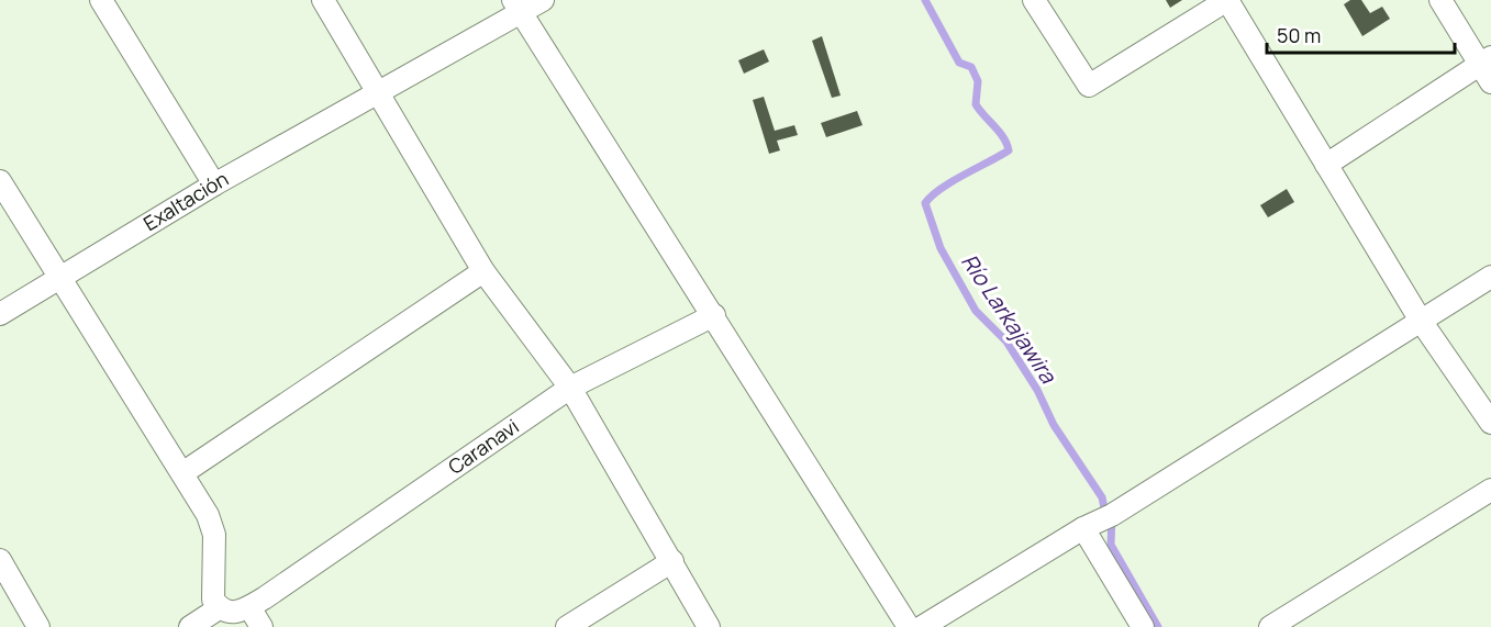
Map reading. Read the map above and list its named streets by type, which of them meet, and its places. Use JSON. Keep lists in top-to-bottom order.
{
  "streets": {
    "street": ["Exaltación", "Caranavi"]
  },
  "water": ["Río Larkajawira"],
  "scale_bar": "50 m"
}
